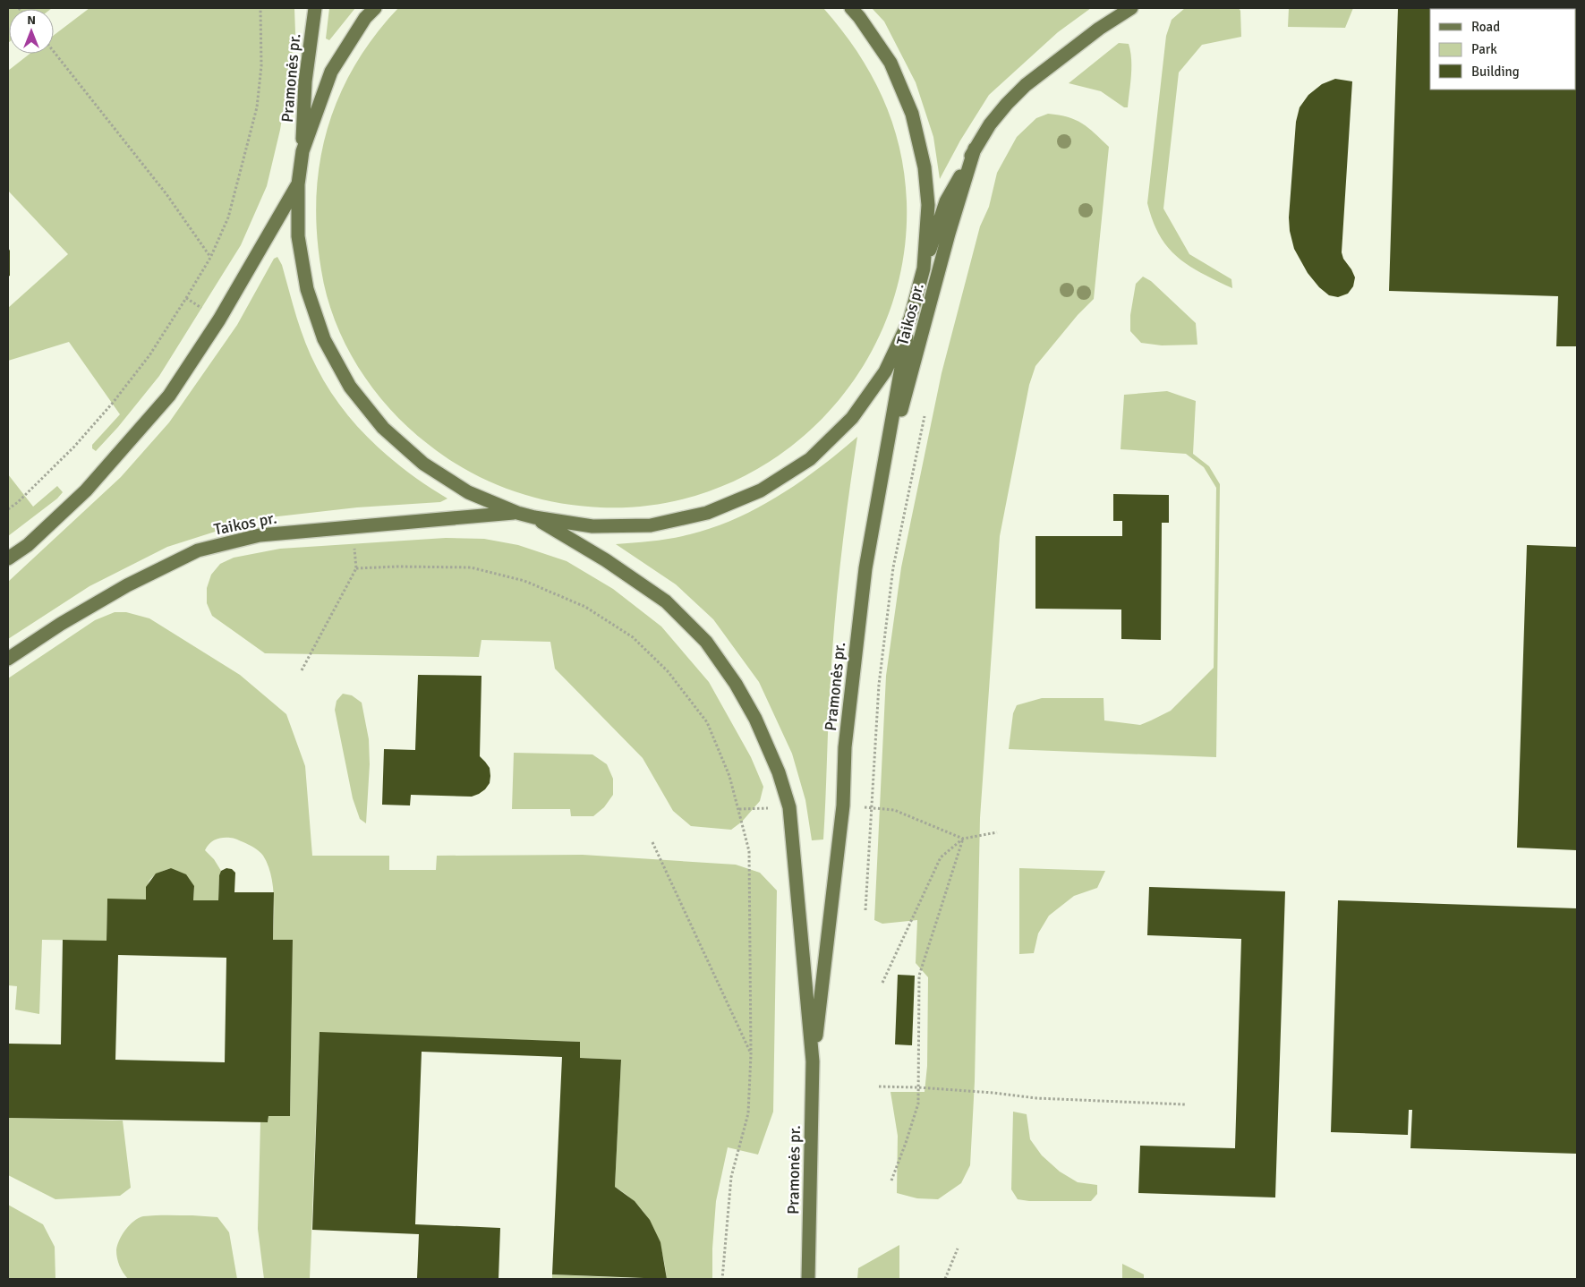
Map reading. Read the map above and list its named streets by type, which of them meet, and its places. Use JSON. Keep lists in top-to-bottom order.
{
  "streets": {
    "main road": ["Pramonės pr.", "Taikos pr."]
  },
  "crossings": [
    ["Pramonės pr.", "Taikos pr."]
  ],
  "legend": ["Road", "Park", "Building"],
  "north": "top"
}
